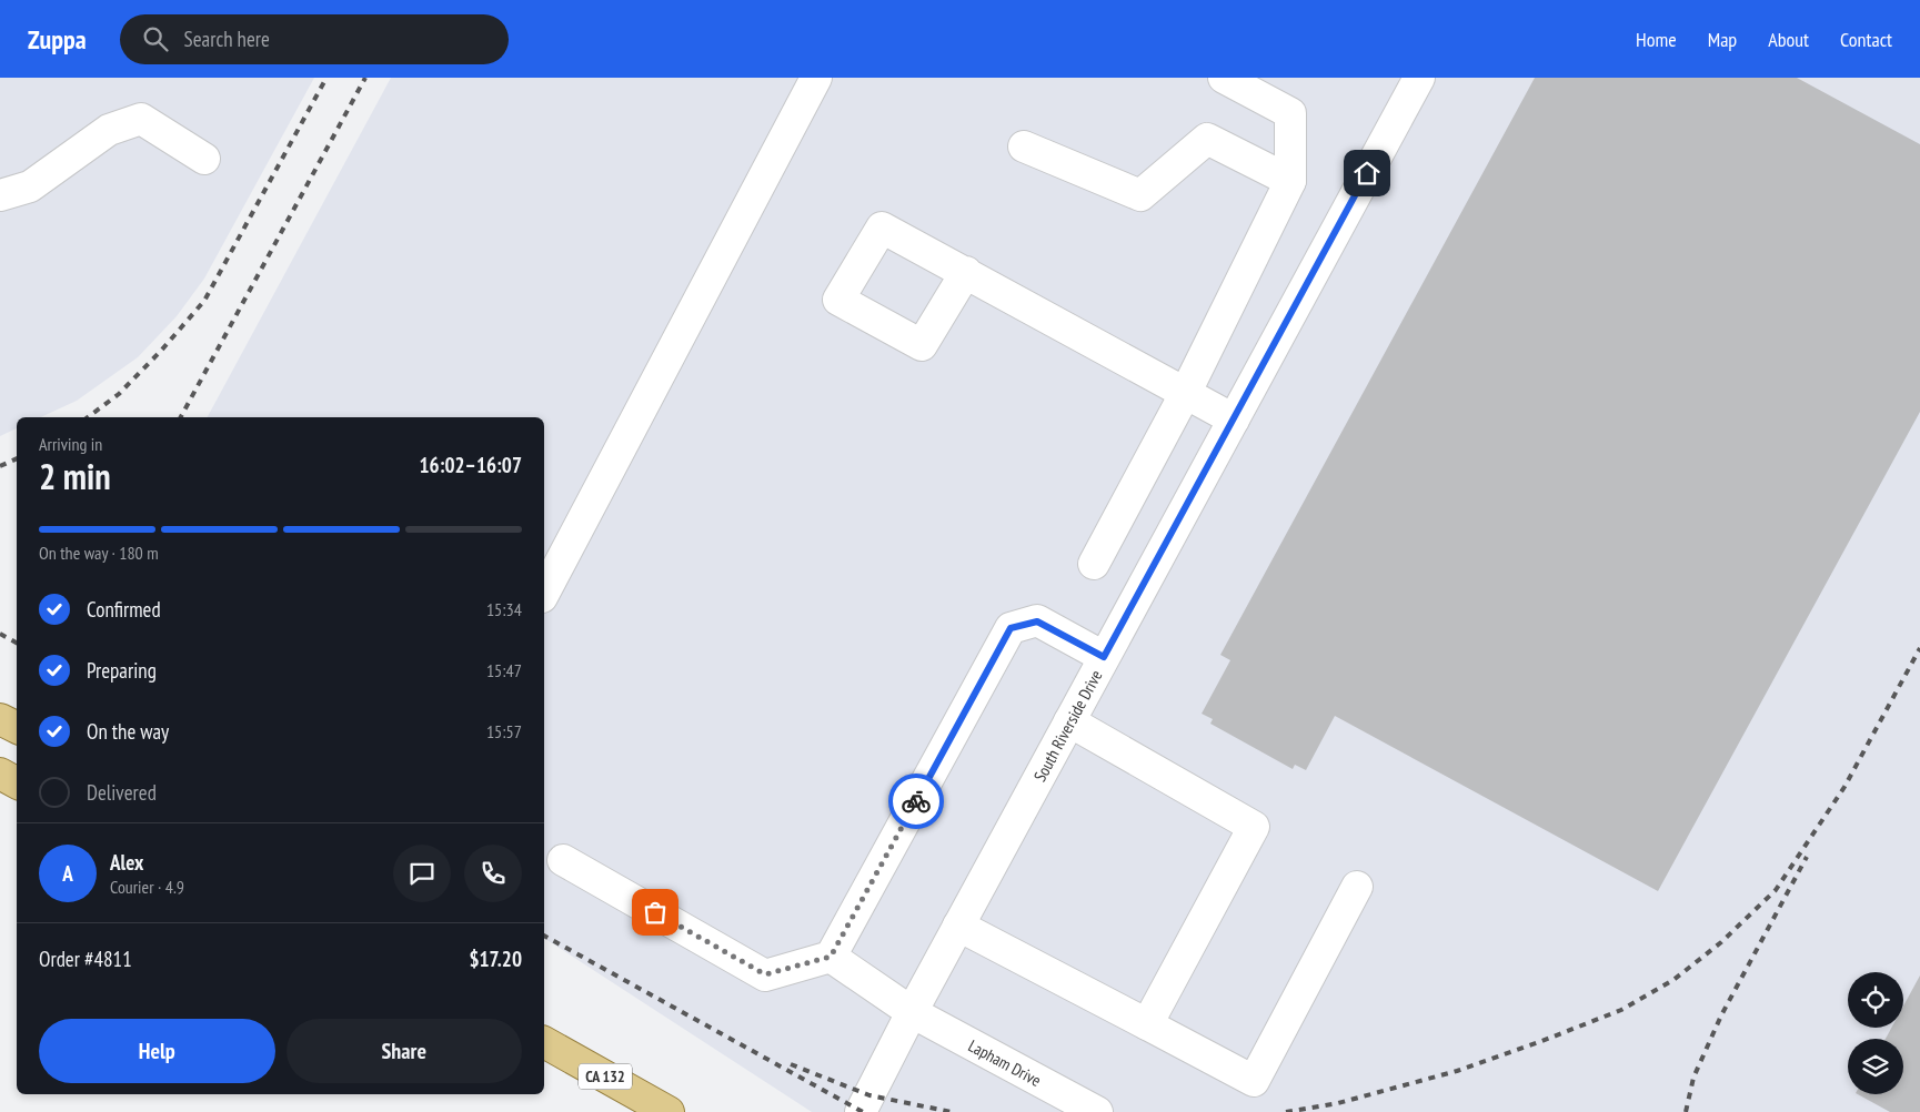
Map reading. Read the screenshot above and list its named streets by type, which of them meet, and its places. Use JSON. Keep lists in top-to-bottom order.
{
  "streets": {
    "main road": ["CA 132"],
    "street": ["South Riverside Drive", "Lapham Drive"]
  },
  "crossings": [
    ["South Riverside Drive", "Lapham Drive"]
  ],
  "page": {
    "header": "Zuppa",
    "search": "Search here",
    "nav": [
      "Home",
      "Map",
      "About",
      "Contact"
    ],
    "heading": ["2 min", "Arriving in", "16:02–16:07"],
    "panel": [
      "Alex",
      "Courier · 4.9",
      "Order #4811",
      "$17.20"
    ],
    "bar": "On the way · 180 m",
    "list": [
      ["Confirmed", "15:34"],
      ["Preparing", "15:47"],
      ["On the way", "15:57"],
      "Delivered"
    ],
    "round": "A",
    "buttons": ["Help", "Share"]
  }
}
